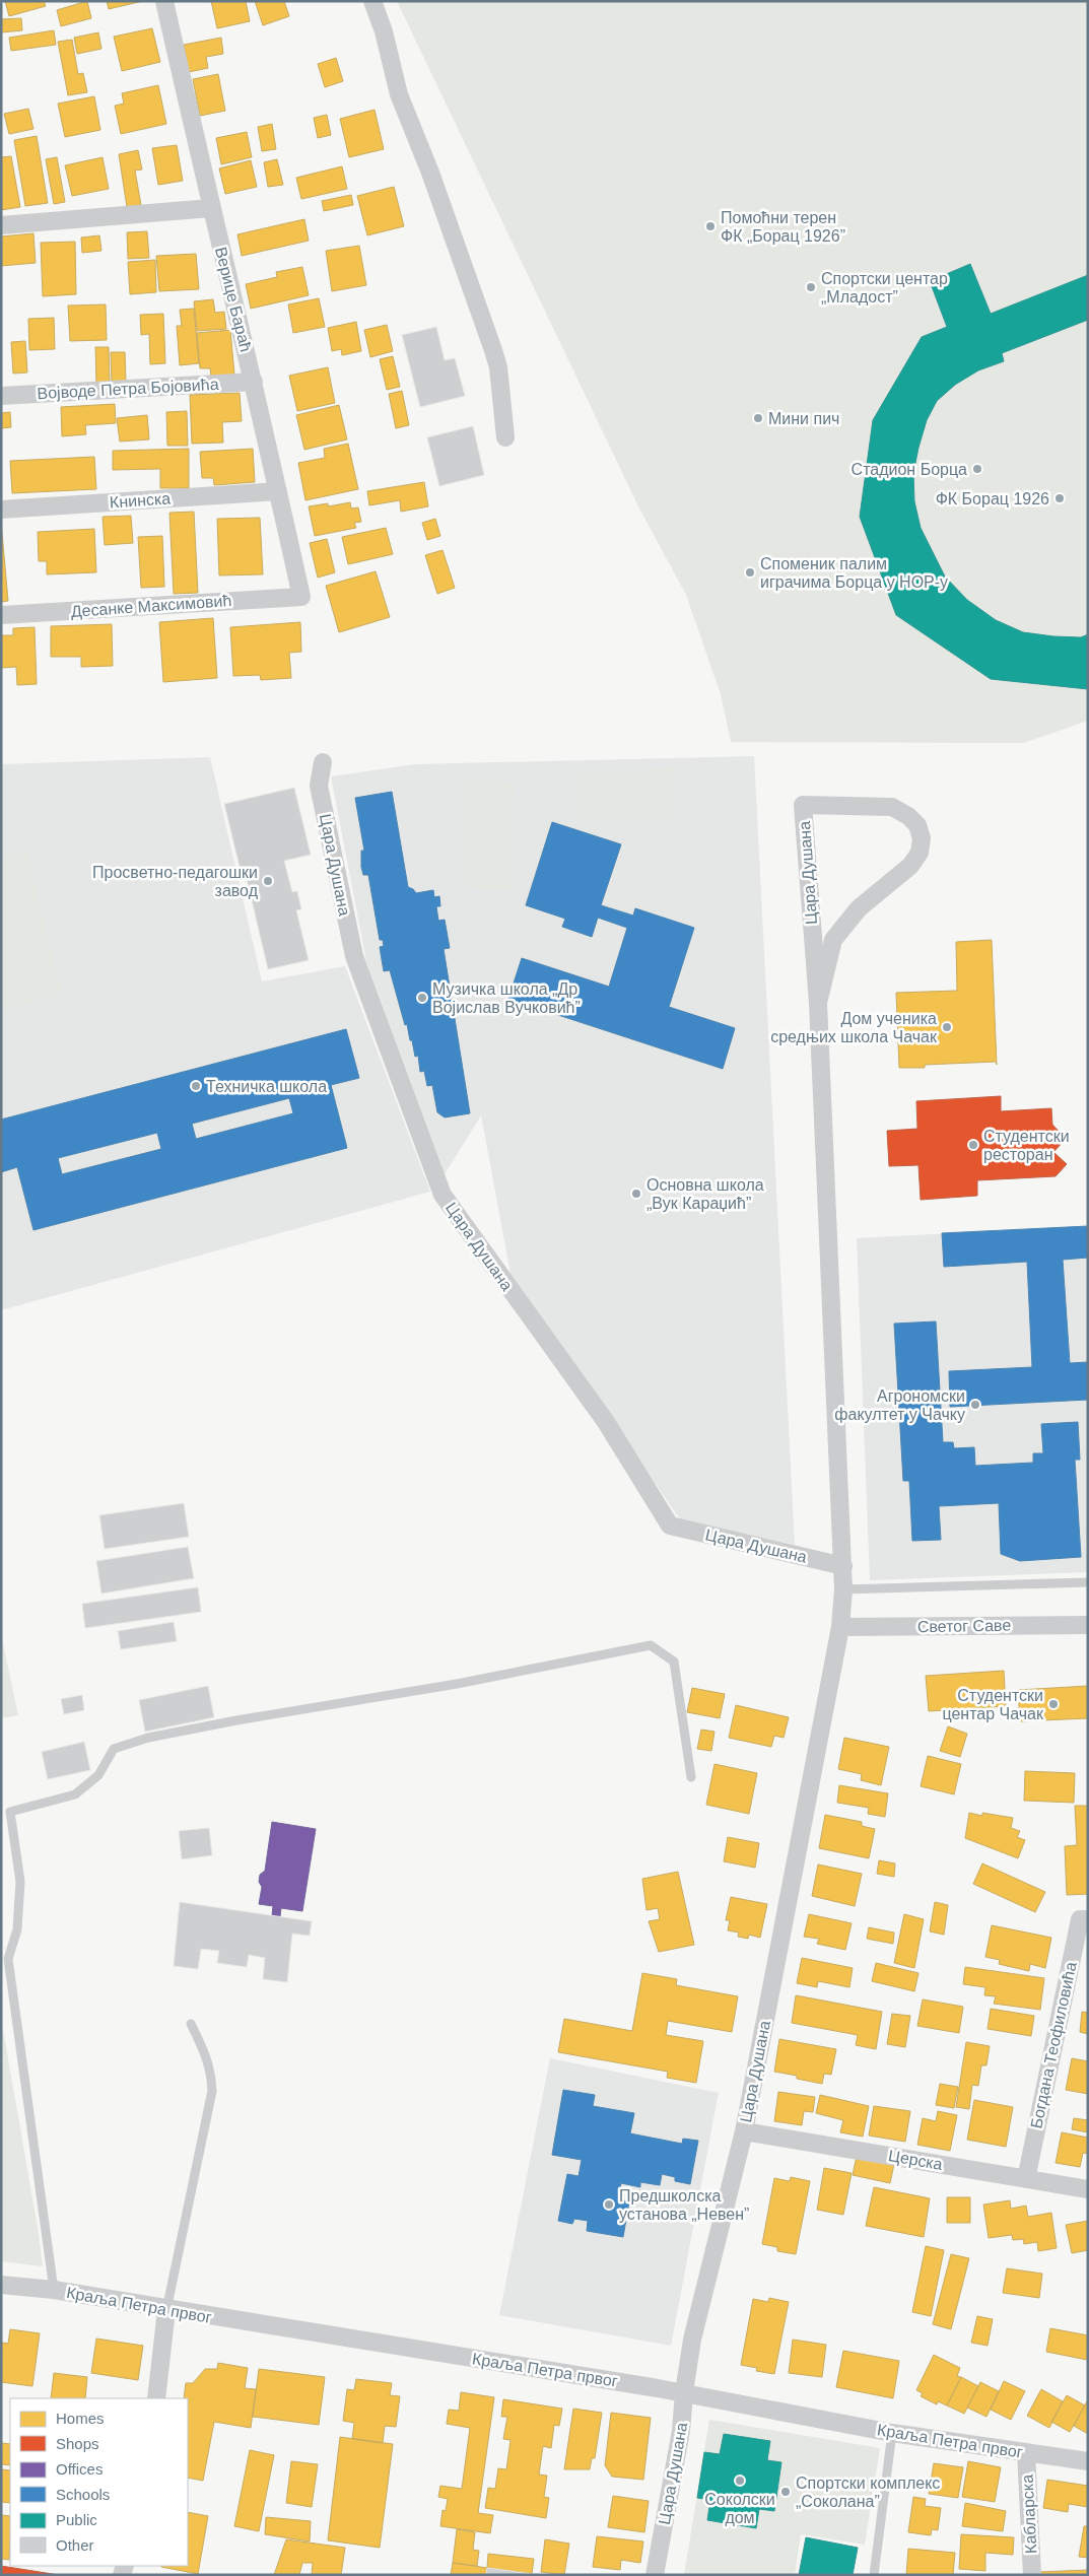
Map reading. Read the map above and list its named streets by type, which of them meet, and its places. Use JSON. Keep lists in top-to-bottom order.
{
  "streets": {
    "street": [
      "Верице Бараћ",
      "Војводе Петра Бојовића",
      "Книнска",
      "Десанке Максимовић",
      "Цара Душана",
      "Светог Саве",
      "Богдана Теофиловића",
      "Церска",
      "Краља Петра првог",
      "Кабларска"
    ]
  },
  "crossings": [
    ["Верице Бараћ", "Војводе Петра Бојовића"],
    ["Верице Бараћ", "Книнска"],
    ["Верице Бараћ", "Десанке Максимовић"],
    ["Цара Душана", "Светог Саве"],
    ["Цара Душана", "Церска"],
    ["Цара Душана", "Краља Петра првог"],
    ["Богдана Теофиловића", "Церска"],
    ["Краља Петра првог", "Кабларска"]
  ],
  "places": [
    "Помоћни терен ФК „Борац 1926”",
    "Спортски центар „Младост”",
    "Мини пич",
    "Стадион Борца",
    "ФК Борац 1926",
    "Споменик палим играчима Борца у НОР-у",
    "Просветно-педагошки завод",
    "Музичка школа „Др Војислав Вучковић”",
    "Дом ученика средњих школа Чачак",
    "Техничка школа",
    "Студентски ресторан",
    "Основна школа „Вук Караџић”",
    "Агрономски факултет у Чачку",
    "Студентски центар Чачак",
    "Предшколска установа „Невен”",
    "Соколски дом",
    "Спортски комплекс „Соколана”"
  ],
  "legend": [
    "Homes",
    "Shops",
    "Offices",
    "Schools",
    "Public",
    "Other"
  ]
}
